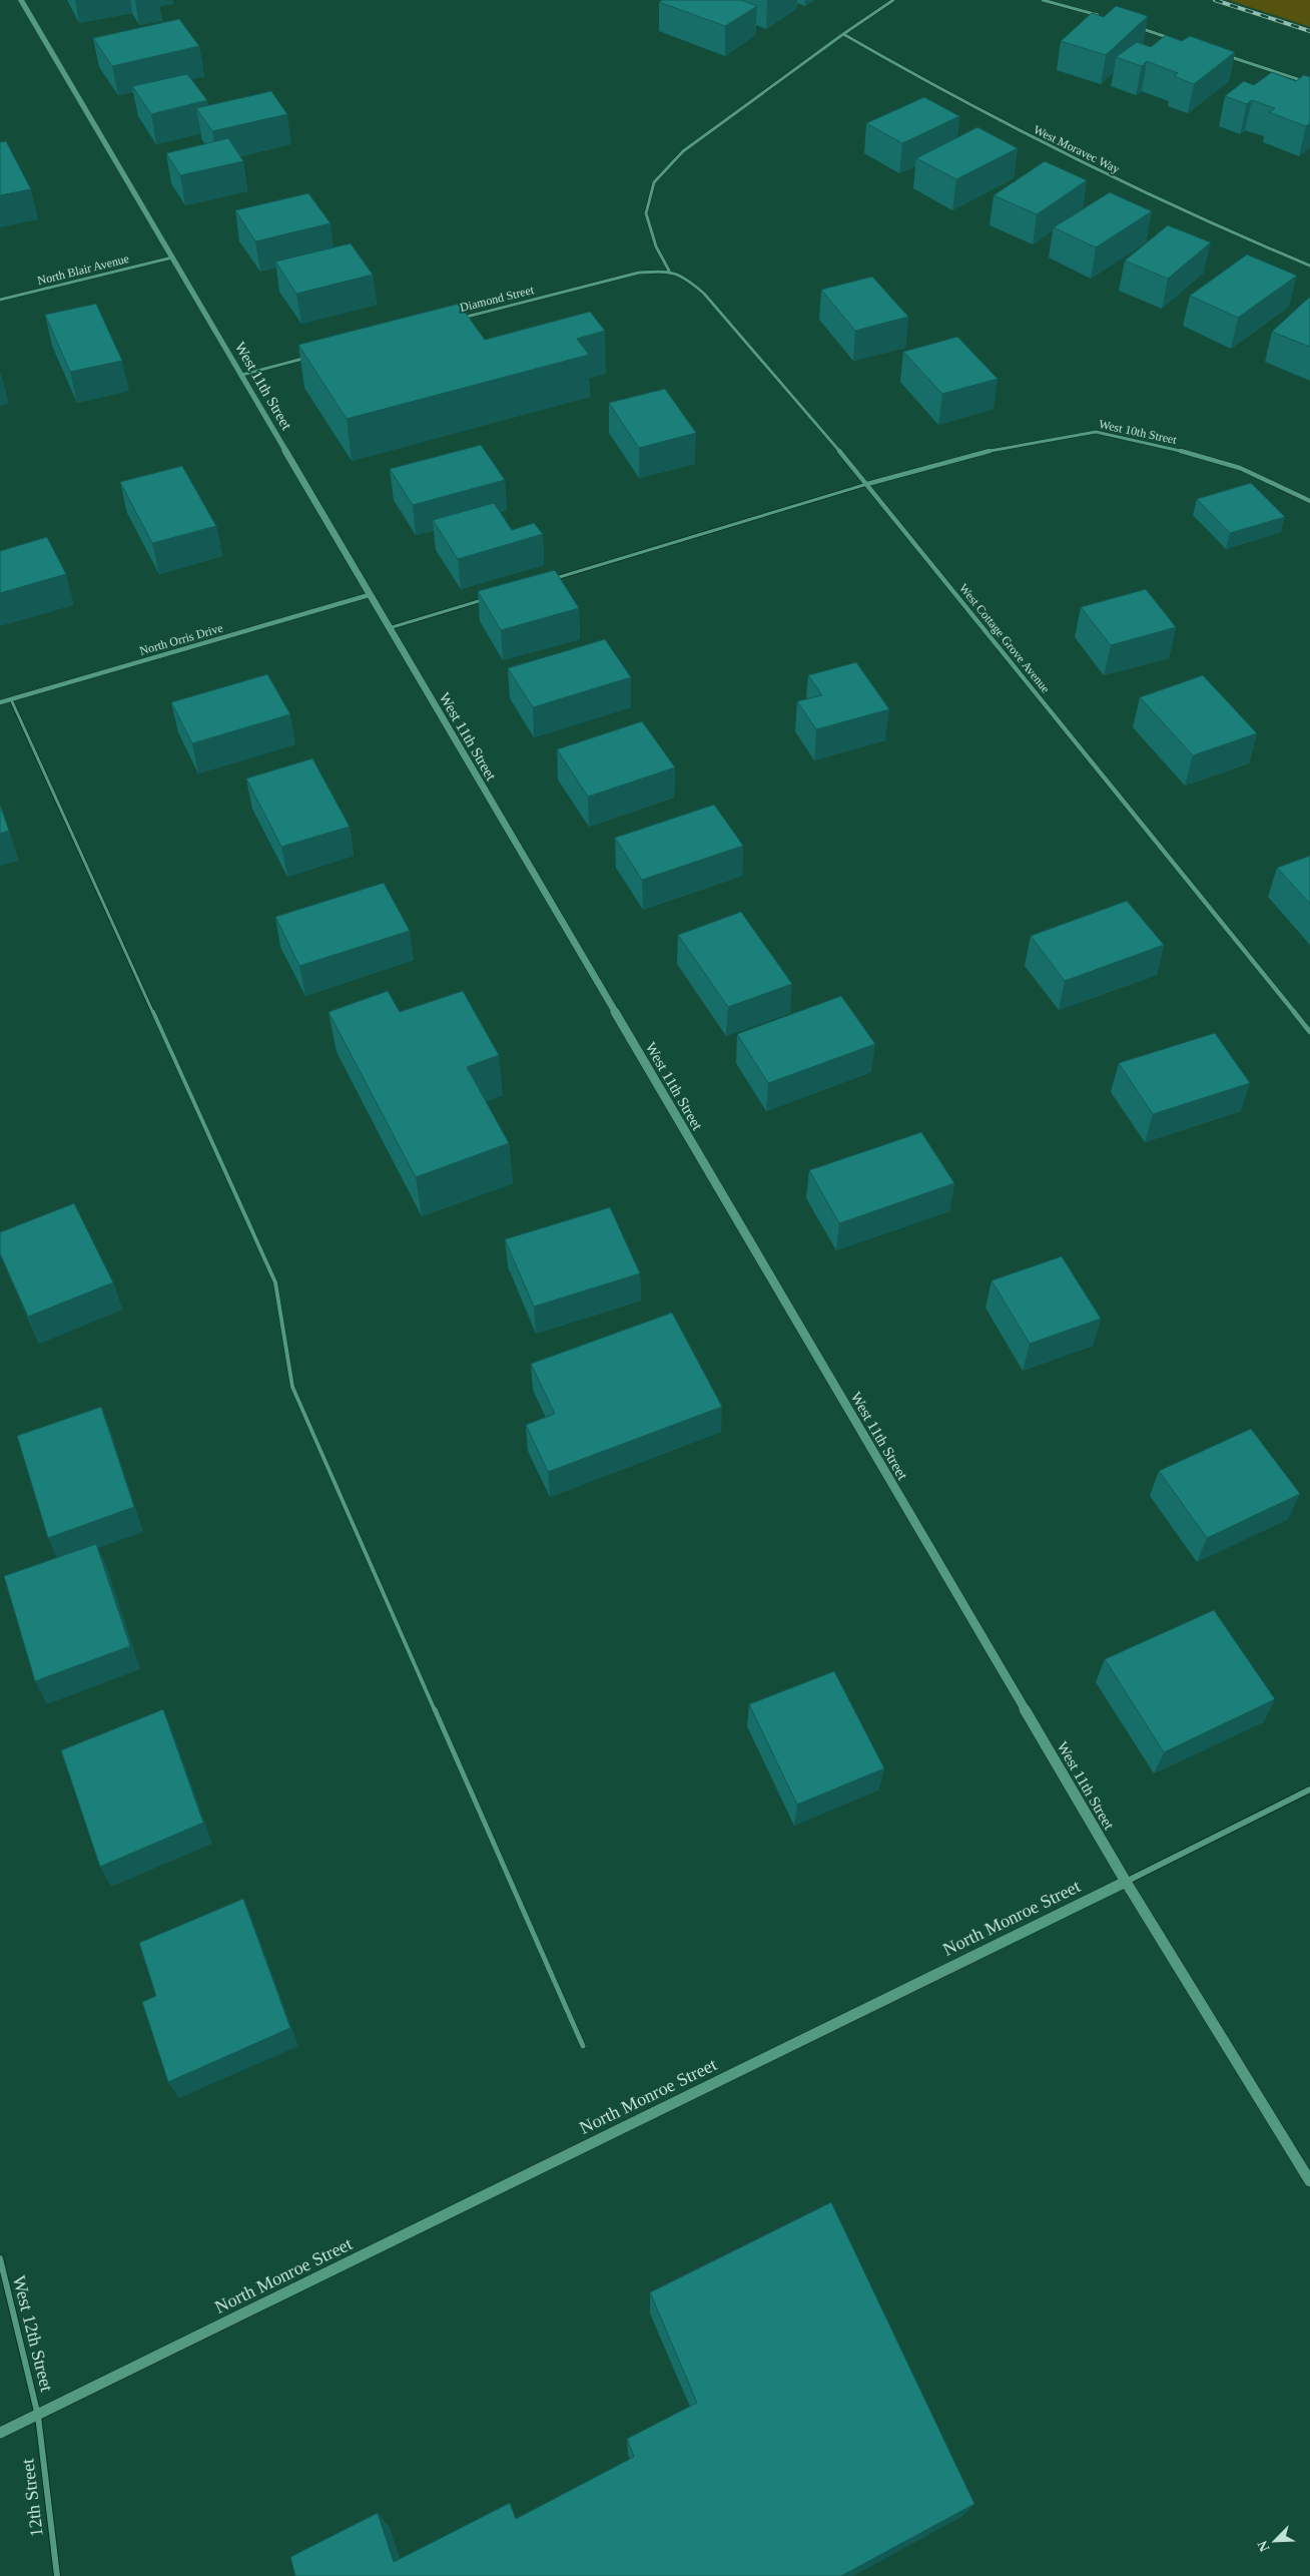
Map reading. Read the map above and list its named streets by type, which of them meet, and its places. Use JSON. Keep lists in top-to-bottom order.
{
  "streets": {
    "street": [
      "West Moravec Way",
      "North Blair Avenue",
      "Diamond Street",
      "West 11th Street",
      "West 10th Street",
      "West Cottage Grove Avenue",
      "North Orris Drive",
      "North Monroe Street",
      "West 12th Street",
      "12th Street"
    ]
  },
  "crossings": [
    ["North Blair Avenue", "West 11th Street"],
    ["Diamond Street", "West Cottage Grove Avenue"],
    ["West 11th Street", "North Orris Drive"],
    ["West 11th Street", "North Monroe Street"],
    ["West 10th Street", "West Cottage Grove Avenue"],
    ["North Monroe Street", "West 12th Street"],
    ["North Monroe Street", "12th Street"],
    ["West 12th Street", "12th Street"]
  ],
  "north": "bottom left"
}
